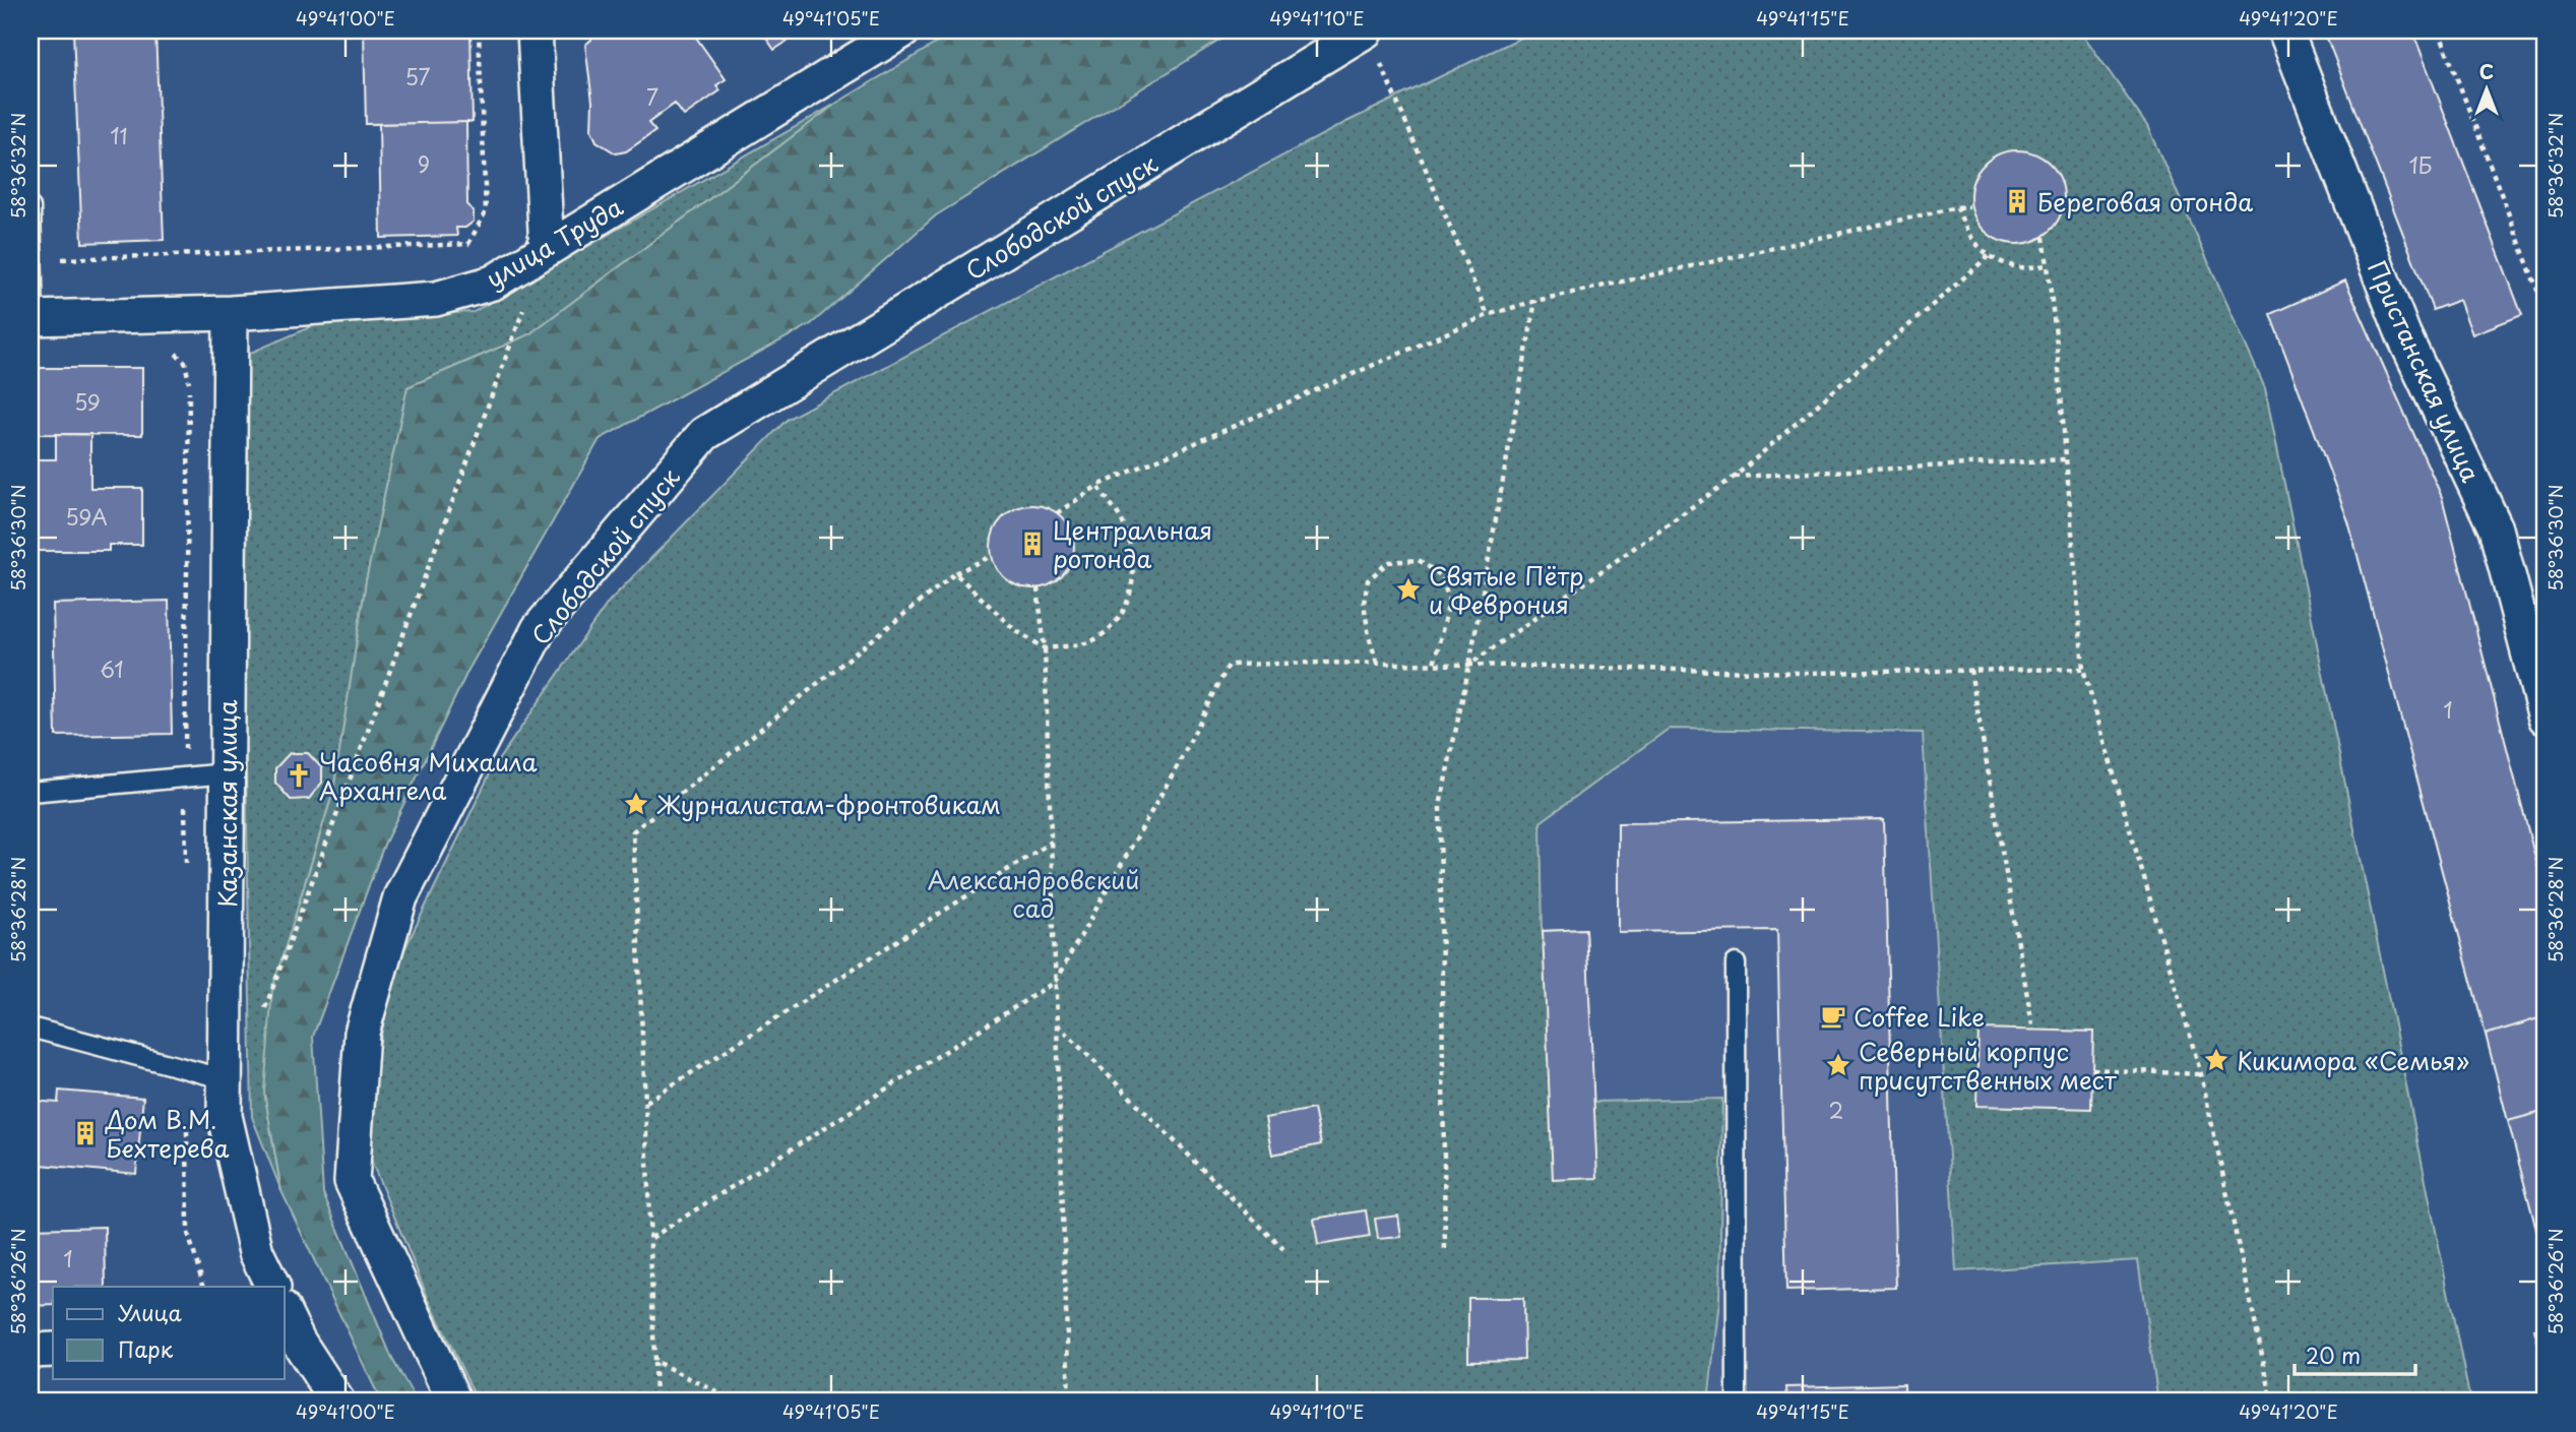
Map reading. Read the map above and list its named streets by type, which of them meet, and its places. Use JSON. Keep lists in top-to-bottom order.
{
  "streets": {
    "street": [
      "Слободской спуск",
      "улица Труда",
      "Пристанская улица",
      "Казанская улица"
    ]
  },
  "crossings": [
    ["улица Труда", "Казанская улица"]
  ],
  "parks": ["Александровский сад"],
  "places": {
    "building": ["Береговая отонда", "Центральная ротонда", "Дом В.М. Бехтерева"],
    "place": [
      "Святые Пётр и Феврония",
      "Журналистам-фронтовикам",
      "Кикимора «Семья»",
      "Северный корпус присутственных мест"
    ],
    "church": ["Часовня Михаила Архангела"],
    "cafe": ["Coffee Like"]
  },
  "house_numbers": [
    "57",
    "7",
    "11",
    "9",
    "1Б",
    "59",
    "59А",
    "61",
    "1",
    "2",
    "1"
  ],
  "legend": ["Улица", "Парк"],
  "scale_bar": "20 m",
  "north": "top",
  "coordinates": [
    "49°41'00\"E",
    "49°41'05\"E",
    "49°41'10\"E",
    "49°41'15\"E",
    "49°41'20\"E",
    "58°36'32\"N",
    "58°36'30\"N",
    "58°36'28\"N",
    "58°36'26\"N"
  ]
}
